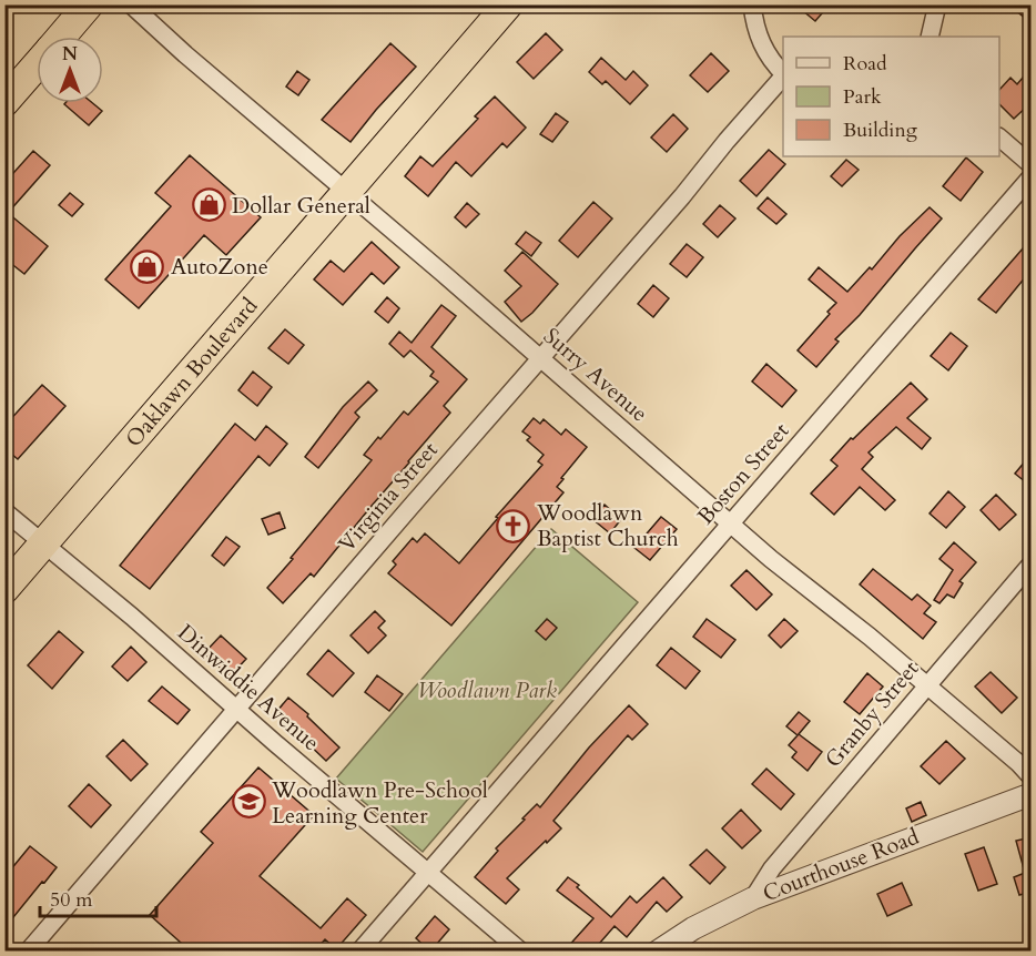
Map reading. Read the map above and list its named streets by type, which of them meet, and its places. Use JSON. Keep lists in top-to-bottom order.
{
  "streets": {
    "highway": ["Oaklawn Boulevard"],
    "street": [
      "Surry Avenue",
      "Boston Street",
      "Virginia Street",
      "Dinwiddie Avenue",
      "Granby Street",
      "Courthouse Road"
    ]
  },
  "crossings": [
    ["Oaklawn Boulevard", "Surry Avenue"],
    ["Oaklawn Boulevard", "Dinwiddie Avenue"],
    ["Surry Avenue", "Boston Street"],
    ["Surry Avenue", "Virginia Street"],
    ["Surry Avenue", "Granby Street"],
    ["Boston Street", "Dinwiddie Avenue"],
    ["Virginia Street", "Dinwiddie Avenue"],
    ["Granby Street", "Courthouse Road"]
  ],
  "parks": ["Woodlawn Park"],
  "places": {
    "shop": ["Dollar General", "AutoZone"],
    "church": ["Woodlawn Baptist Church"],
    "school or university": ["Woodlawn Pre-School Learning Center"]
  },
  "legend": ["Road", "Park", "Building"],
  "scale_bar": "50 m",
  "north": "top"
}
